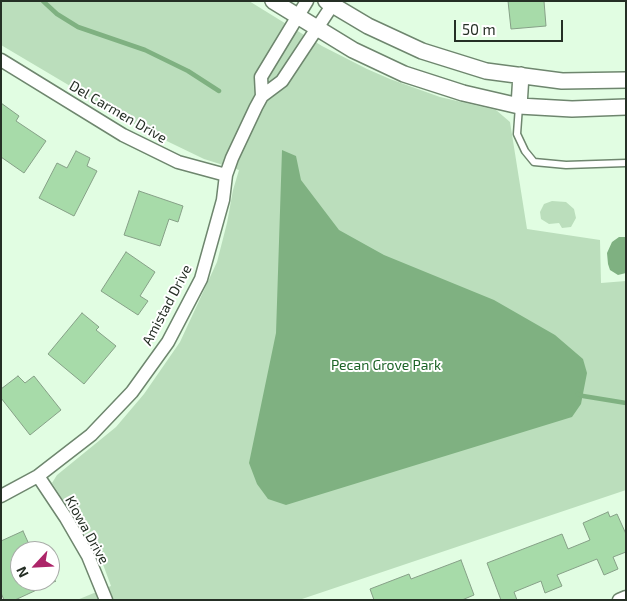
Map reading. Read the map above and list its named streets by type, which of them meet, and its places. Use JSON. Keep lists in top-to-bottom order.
{
  "streets": {
    "street": ["Del Carmen Drive", "Amistad Drive", "Kiowa Drive"]
  },
  "crossings": [
    ["Del Carmen Drive", "Amistad Drive"],
    ["Amistad Drive", "Kiowa Drive"]
  ],
  "parks": ["Pecan Grove Park"],
  "scale_bar": "50 m",
  "north": "bottom left"
}
